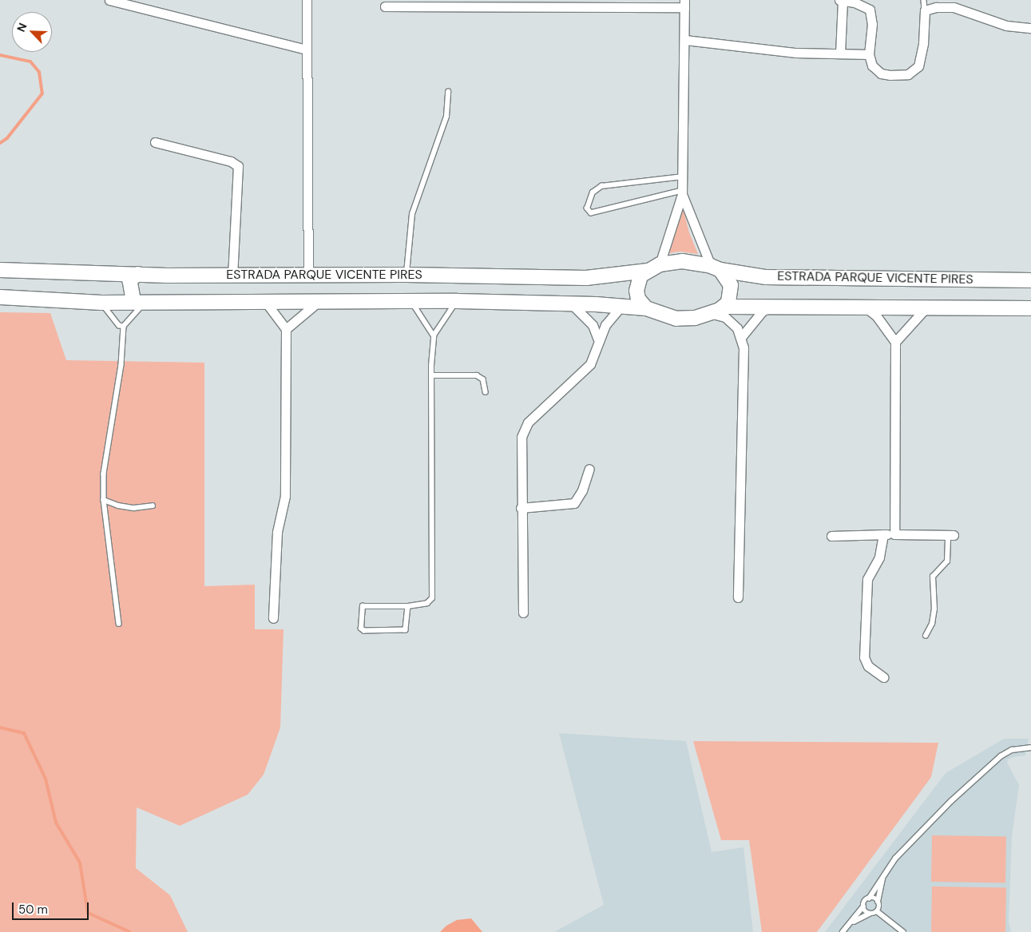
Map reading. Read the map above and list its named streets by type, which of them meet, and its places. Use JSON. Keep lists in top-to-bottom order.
{
  "streets": {
    "main road": ["ESTRADA PARQUE VICENTE PIRES"]
  },
  "scale_bar": "50 m",
  "north": "top left"
}
